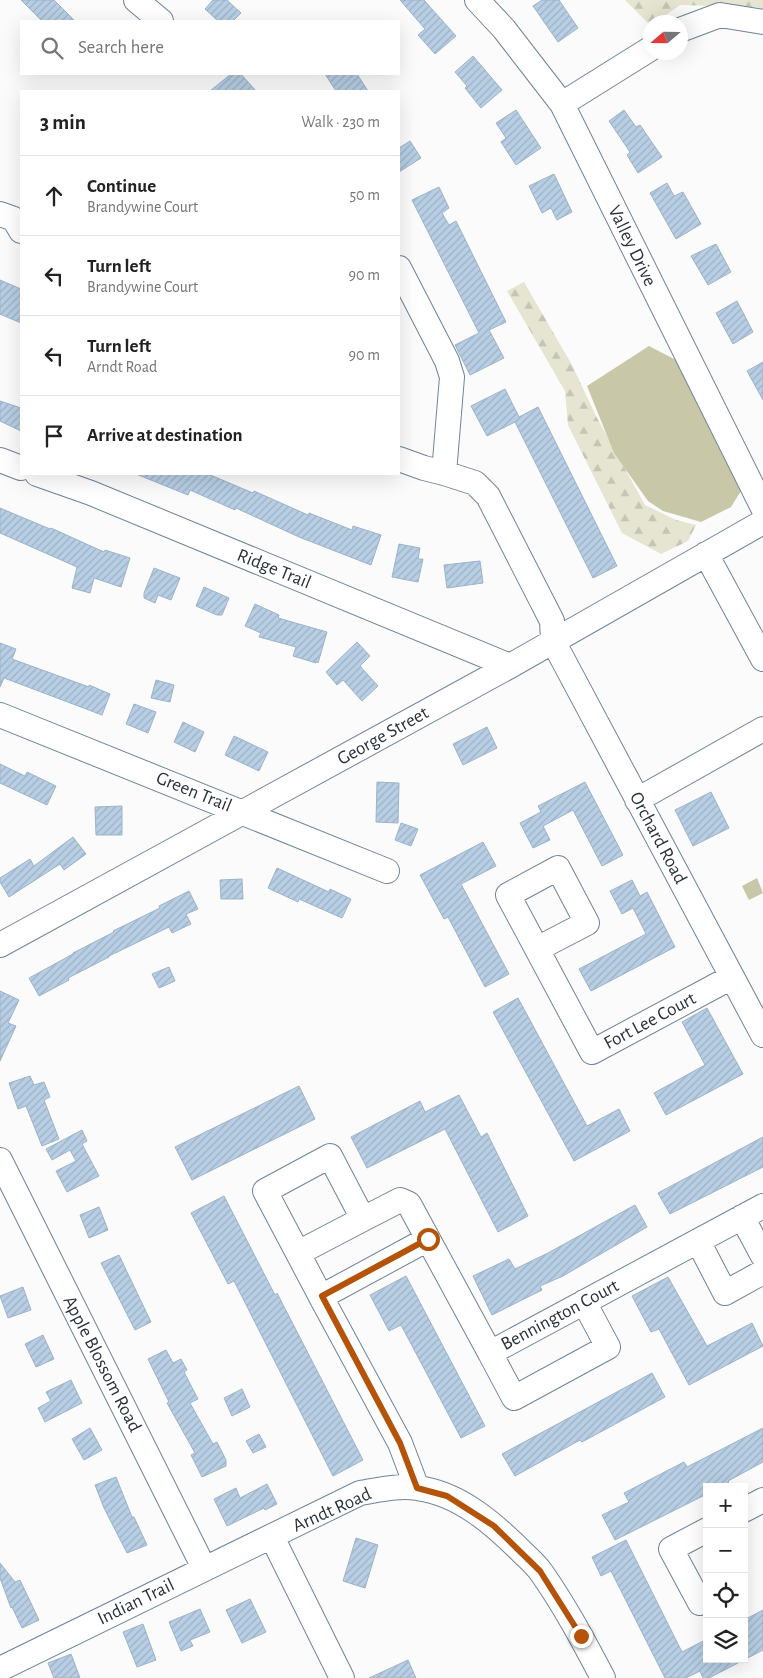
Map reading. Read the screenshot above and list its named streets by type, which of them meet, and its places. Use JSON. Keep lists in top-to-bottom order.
{
  "streets": {
    "street": [
      "Valley Drive",
      "Ridge Trail",
      "George Street",
      "Green Trail",
      "Orchard Road",
      "Fort Lee Court",
      "Bennington Court",
      "Apple Blossom Road",
      "Arndt Road",
      "Indian Trail"
    ]
  },
  "crossings": [
    ["Ridge Trail", "George Street"],
    ["George Street", "Green Trail"],
    ["George Street", "Orchard Road"],
    ["Orchard Road", "Fort Lee Court"],
    ["Apple Blossom Road", "Indian Trail"],
    ["Arndt Road", "Indian Trail"]
  ],
  "north": "left",
  "page": {
    "search": "Search here",
    "heading": ["3 min", "Walk · 230 m"],
    "list": [
      ["Continue", "Brandywine Court", "50 m"],
      ["Turn left", "Brandywine Court", "90 m"],
      ["Turn left", "Arndt Road", "90 m"],
      "Arrive at destination"
    ],
    "map_buttons": ["+", "−"]
  }
}
